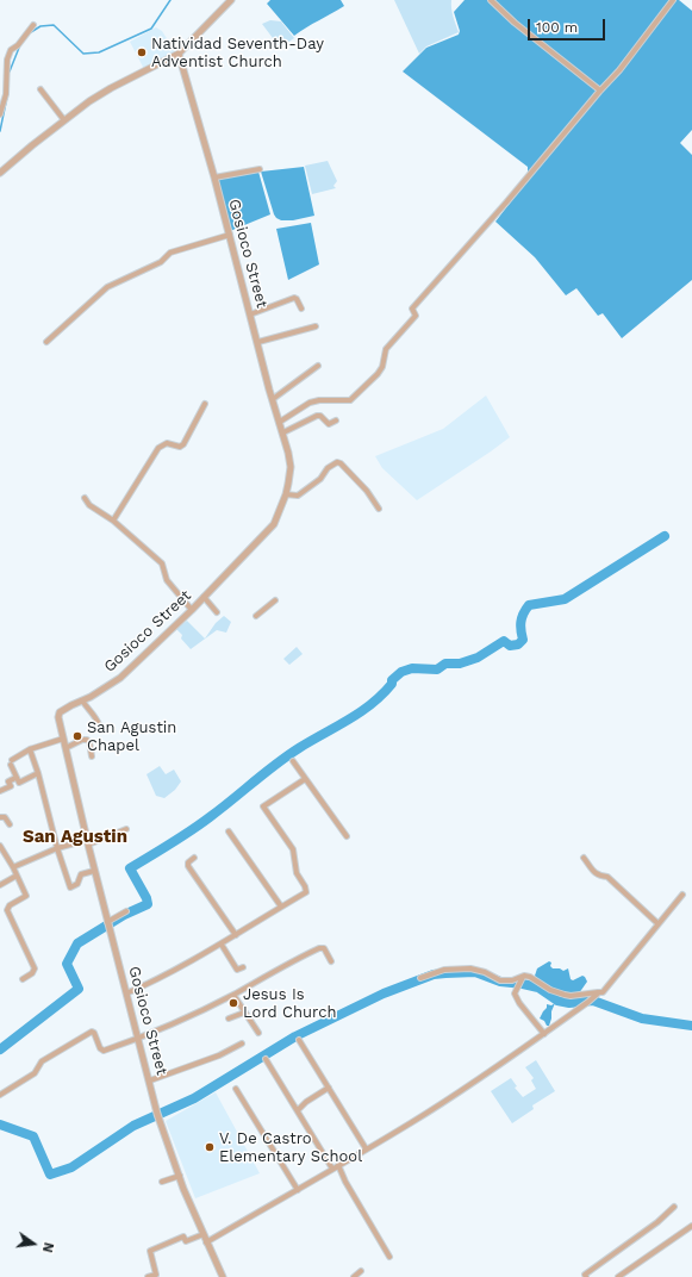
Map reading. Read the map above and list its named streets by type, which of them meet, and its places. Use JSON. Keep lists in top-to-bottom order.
{
  "streets": {
    "street": ["Gosioco Street"]
  },
  "districts": ["San Agustin"],
  "places": [
    "Natividad Seventh-Day Adventist Church",
    "San Agustin Chapel",
    "Jesus Is Lord Church",
    "V. De Castro Elementary School"
  ],
  "scale_bar": "100 m",
  "north": "right"
}
